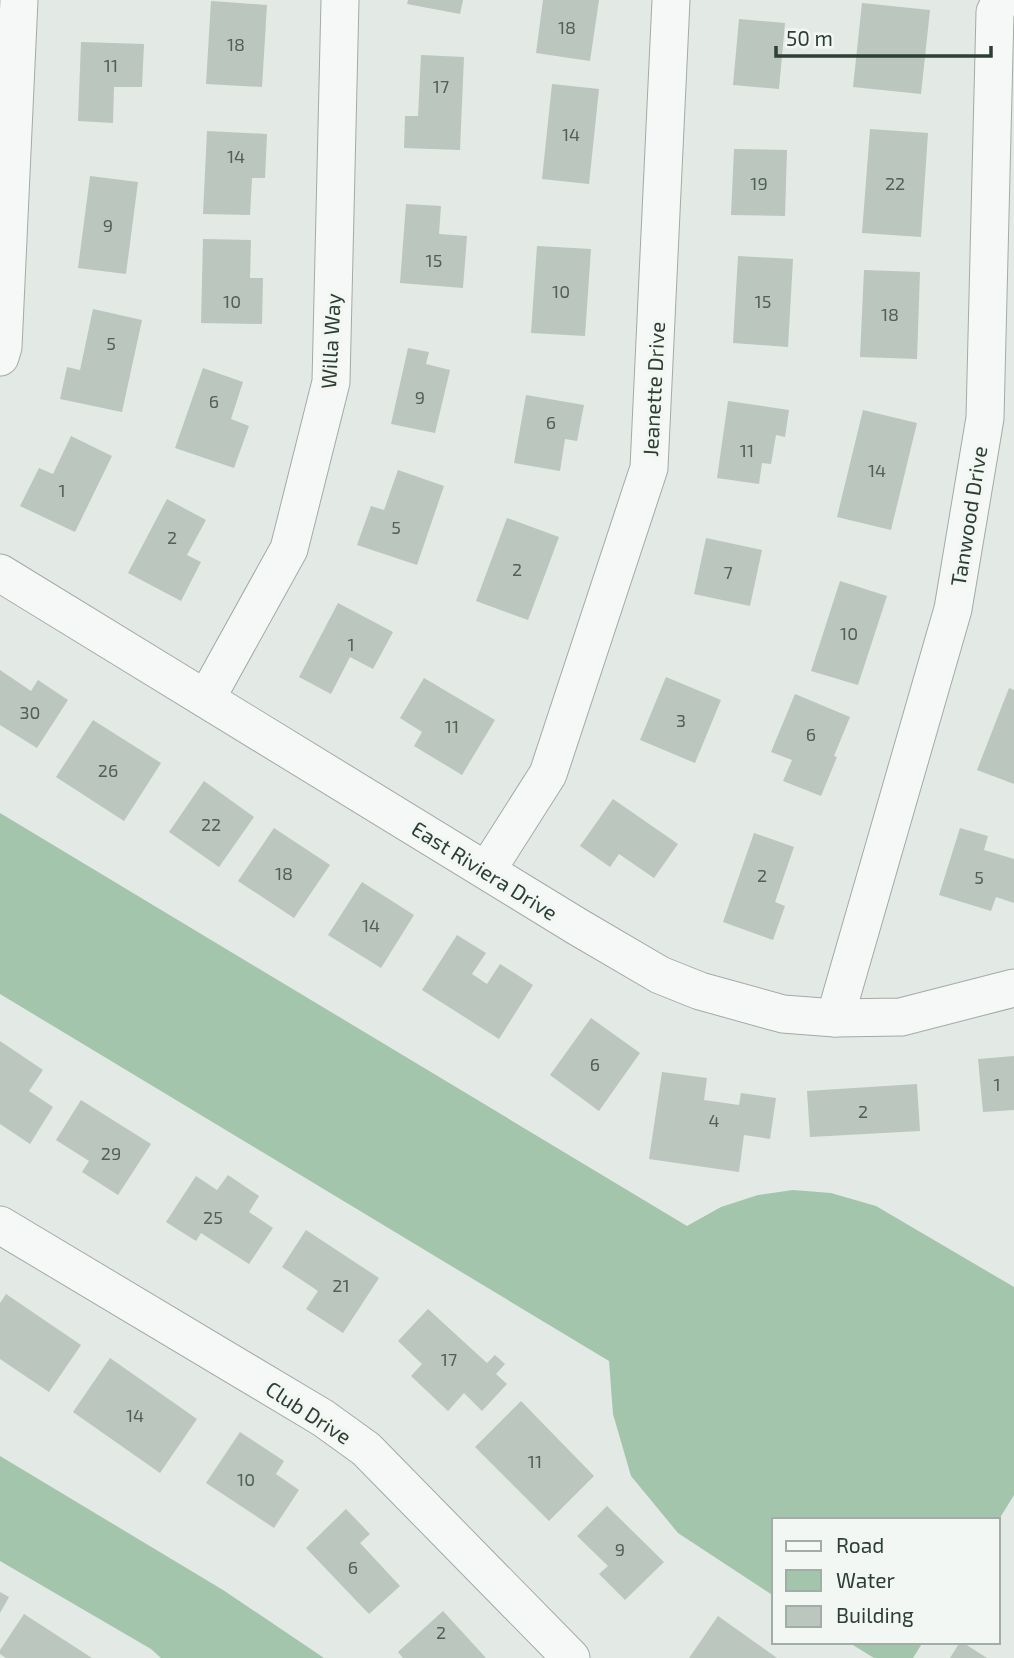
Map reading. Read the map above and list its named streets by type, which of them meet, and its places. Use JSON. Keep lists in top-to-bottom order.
{
  "streets": {
    "street": [
      "Willa Way",
      "Jeanette Drive",
      "Tanwood Drive",
      "East Riviera Drive",
      "Club Drive"
    ]
  },
  "crossings": [
    ["Willa Way", "East Riviera Drive"],
    ["Jeanette Drive", "East Riviera Drive"],
    ["Tanwood Drive", "East Riviera Drive"]
  ],
  "house_numbers": [
    "18",
    "18",
    "11",
    "17",
    "14",
    "14",
    "19",
    "22",
    "9",
    "15",
    "10",
    "10",
    "15",
    "18",
    "5",
    "9",
    "6",
    "6",
    "11",
    "14",
    "1",
    "5",
    "2",
    "2",
    "7",
    "10",
    "1",
    "30",
    "3",
    "11",
    "6",
    "26",
    "22",
    "18",
    "2",
    "5",
    "14",
    "6",
    "1",
    "2",
    "4",
    "29",
    "25",
    "21",
    "17",
    "14",
    "11",
    "10",
    "9",
    "6",
    "2"
  ],
  "legend": ["Road", "Water", "Building"],
  "scale_bar": "50 m"
}
